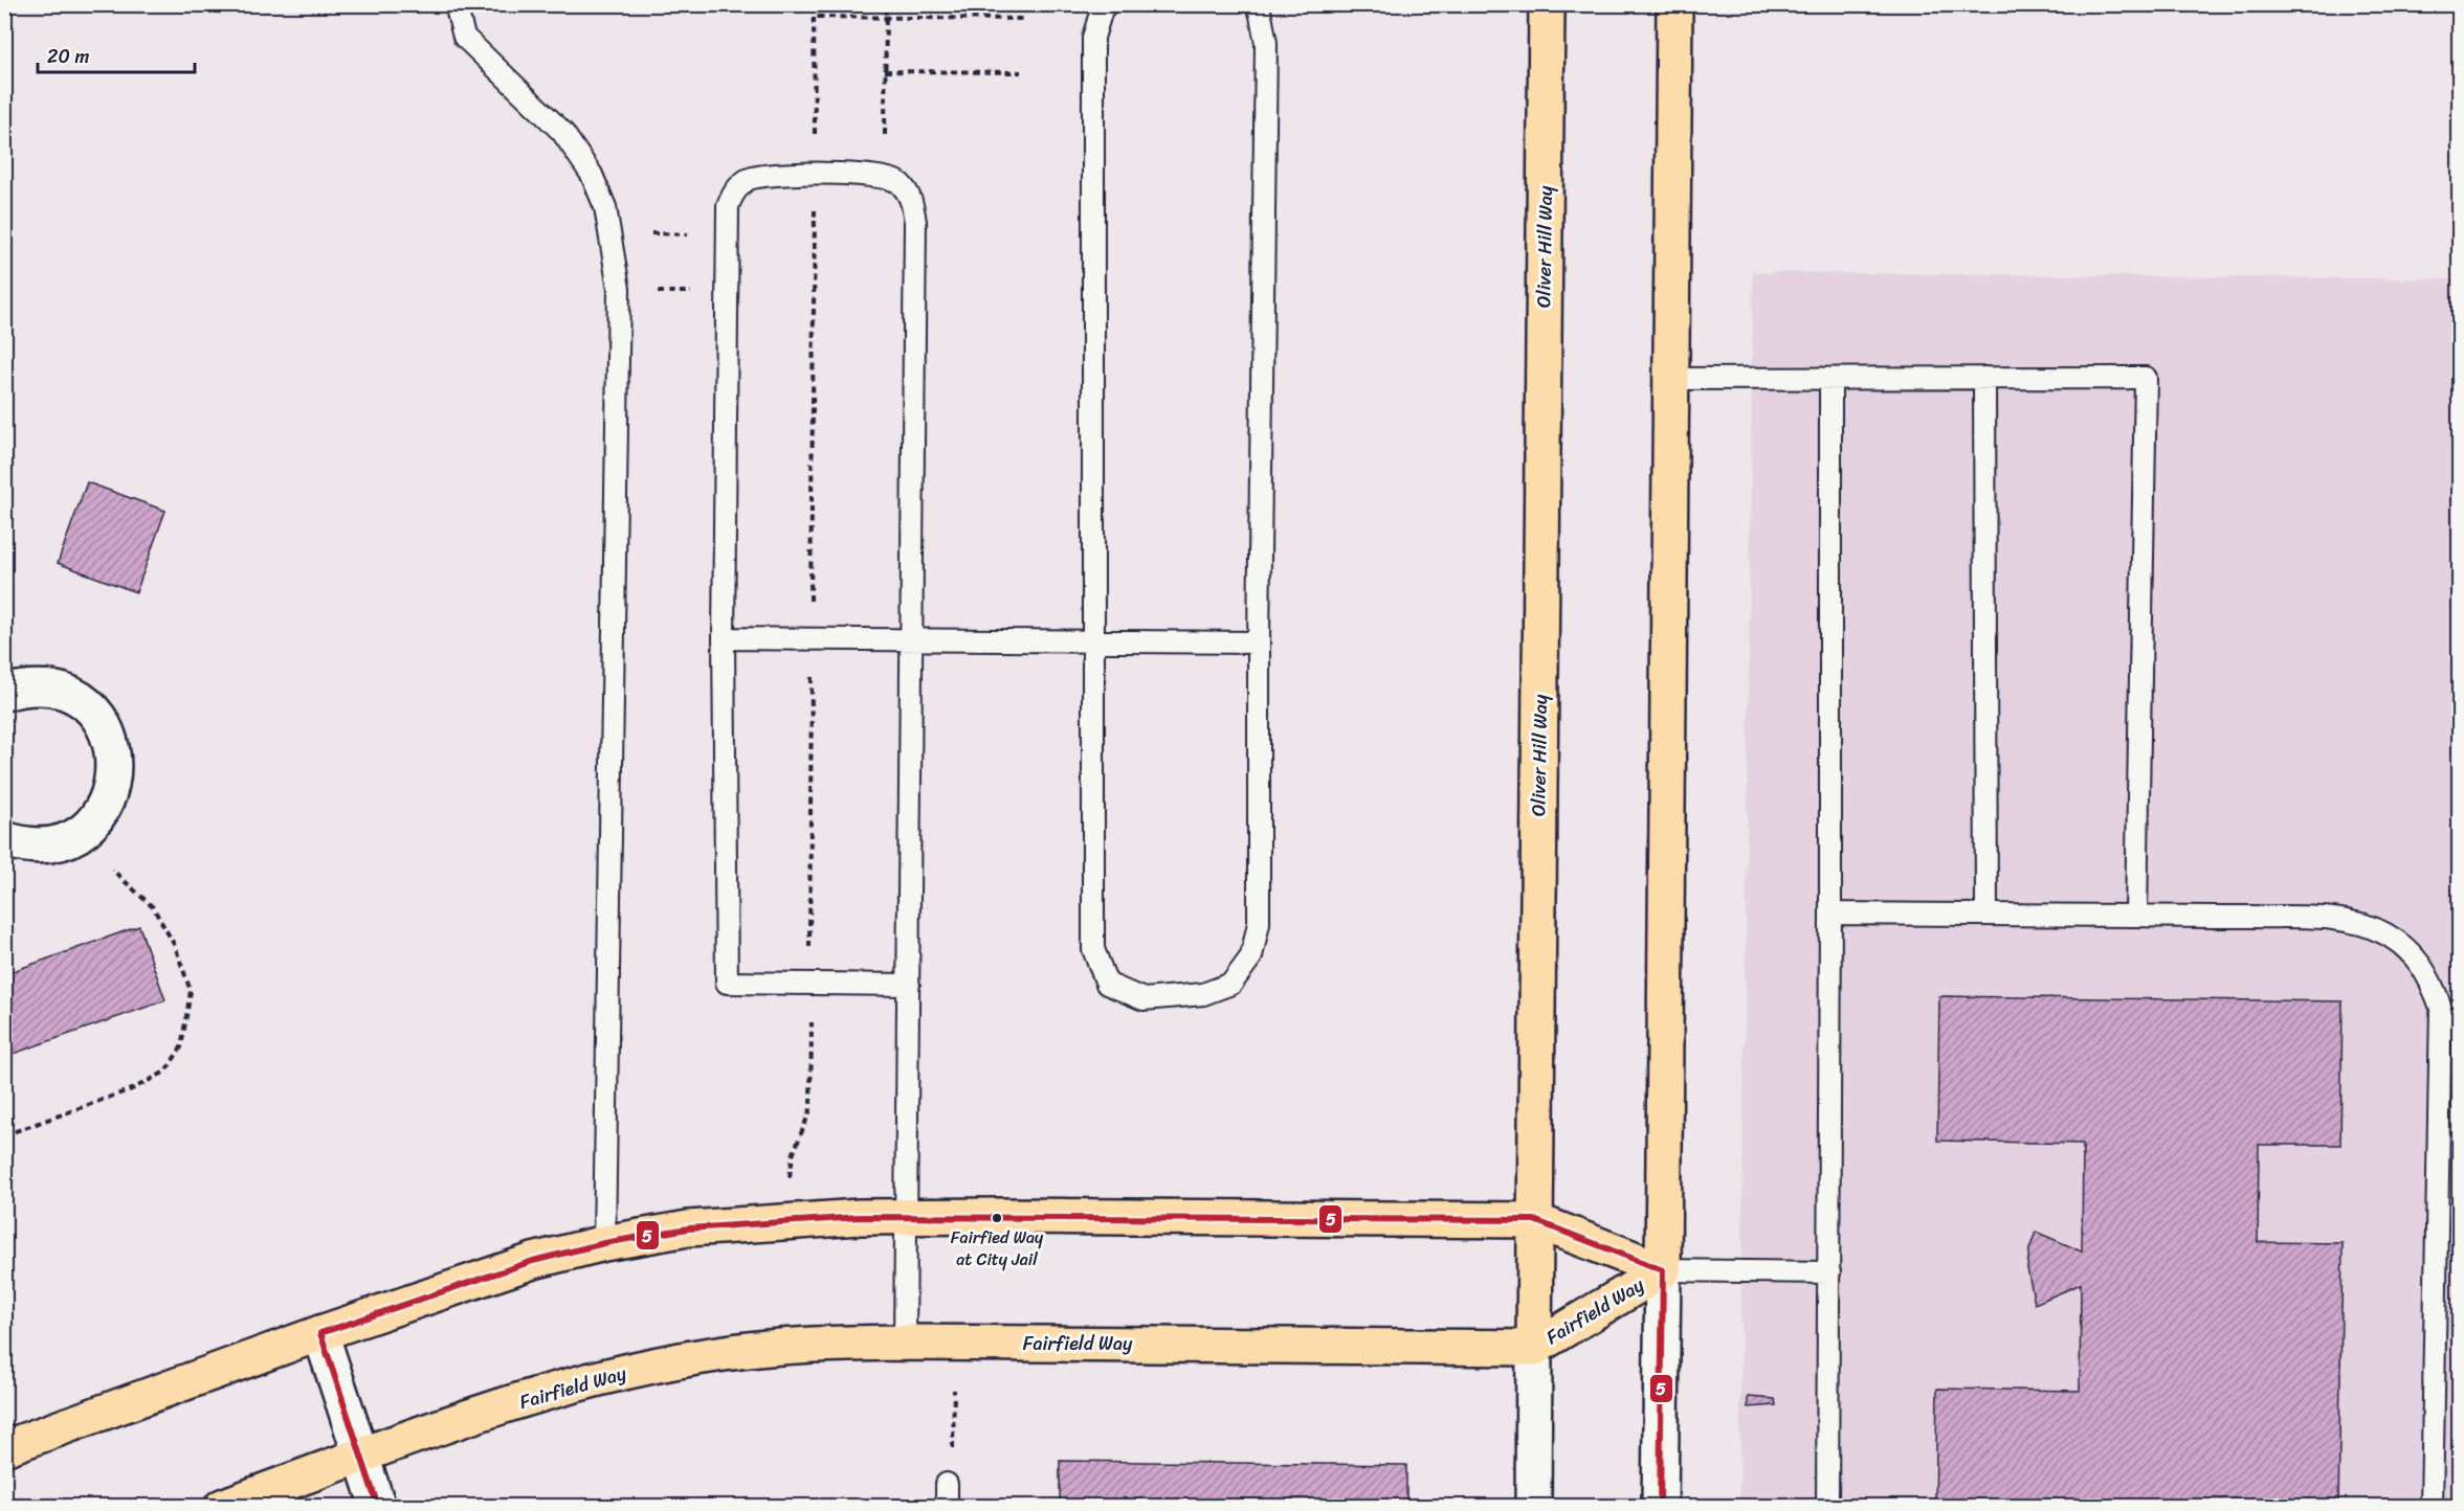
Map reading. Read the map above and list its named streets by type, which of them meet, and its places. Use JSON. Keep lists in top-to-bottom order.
{
  "streets": {
    "main road": ["Oliver Hill Way", "Fairfield Way"]
  },
  "crossings": [
    ["Oliver Hill Way", "Fairfield Way"]
  ],
  "places": ["Fairfied Way at City Jail"],
  "lines": ["transit line 5"],
  "scale_bar": "20 m"
}
